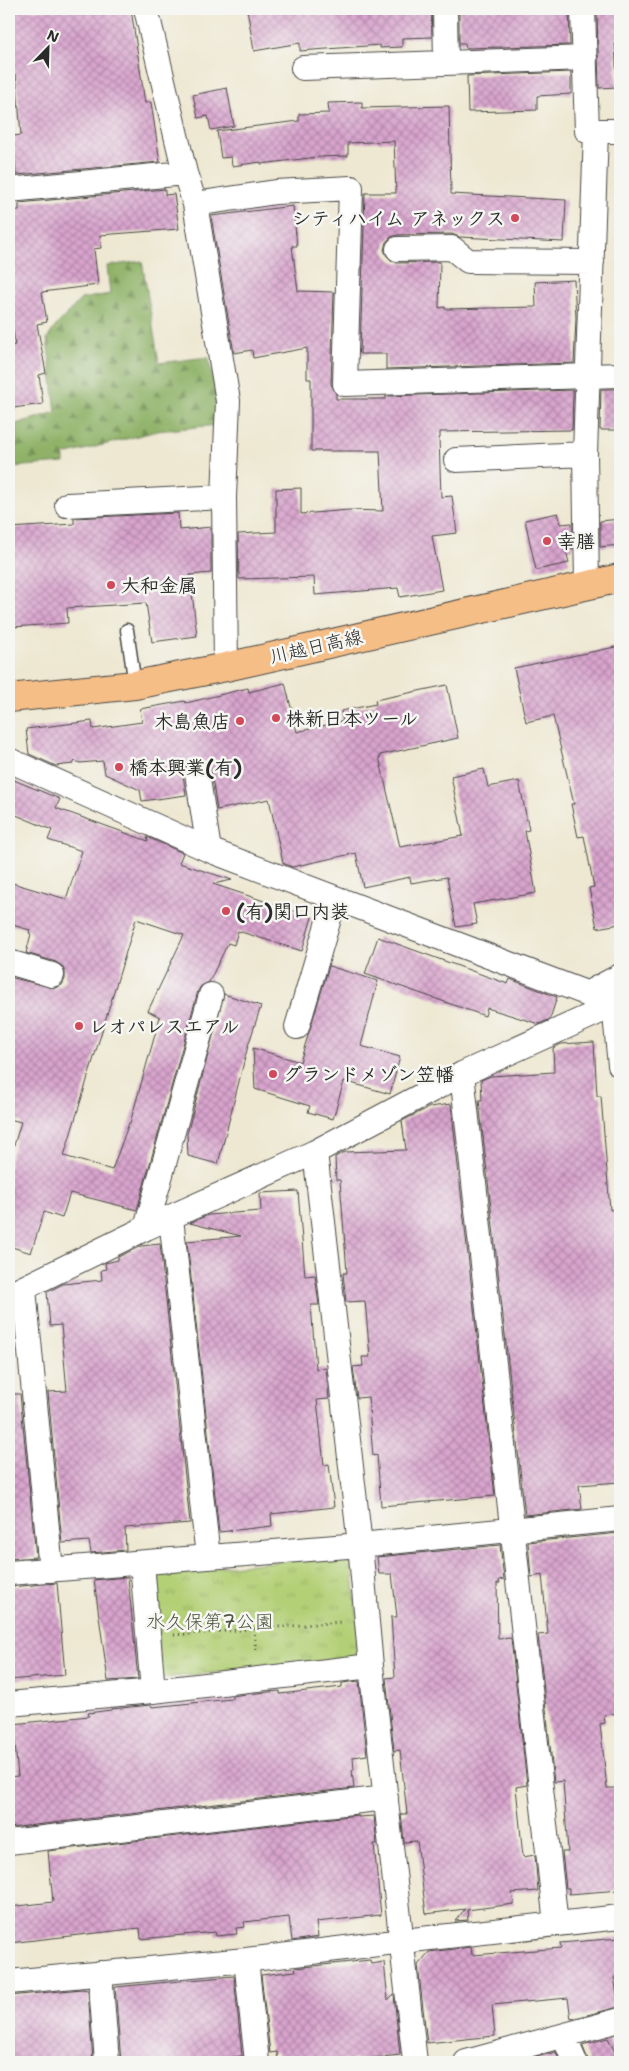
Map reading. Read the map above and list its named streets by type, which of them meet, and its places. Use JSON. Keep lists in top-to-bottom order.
{
  "streets": {
    "main road": ["川越日高線"]
  },
  "parks": ["水久保第7公園"],
  "places": [
    "シティハイム アネックス",
    "幸膳",
    "大和金属",
    "株新日本ツール",
    "木島魚店",
    "橋本興業(有)",
    "(有)関口内装",
    "レオパレスエアル",
    "グランドメゾン笠幡"
  ],
  "north": "top right"
}
